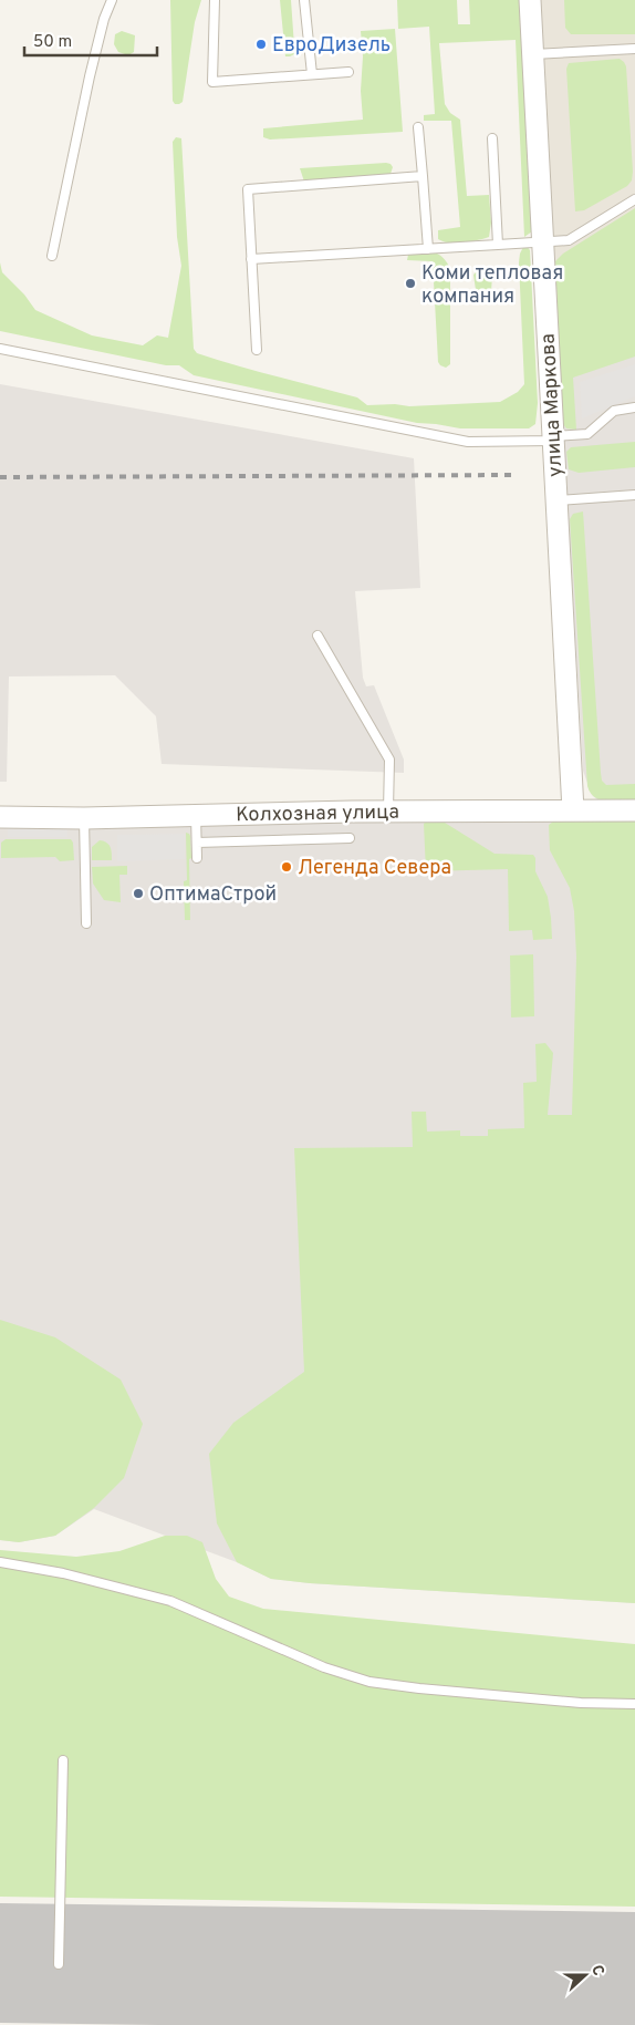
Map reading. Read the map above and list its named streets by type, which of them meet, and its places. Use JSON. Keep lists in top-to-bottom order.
{
  "streets": {
    "street": ["улица Маркова", "Колхозная улица"]
  },
  "crossings": [
    ["улица Маркова", "Колхозная улица"]
  ],
  "places": [
    "ЕвроДизель",
    "Коми тепловая компания",
    "Легенда Севера",
    "ОптимаСтрой"
  ],
  "scale_bar": "50 m",
  "north": "right"
}
